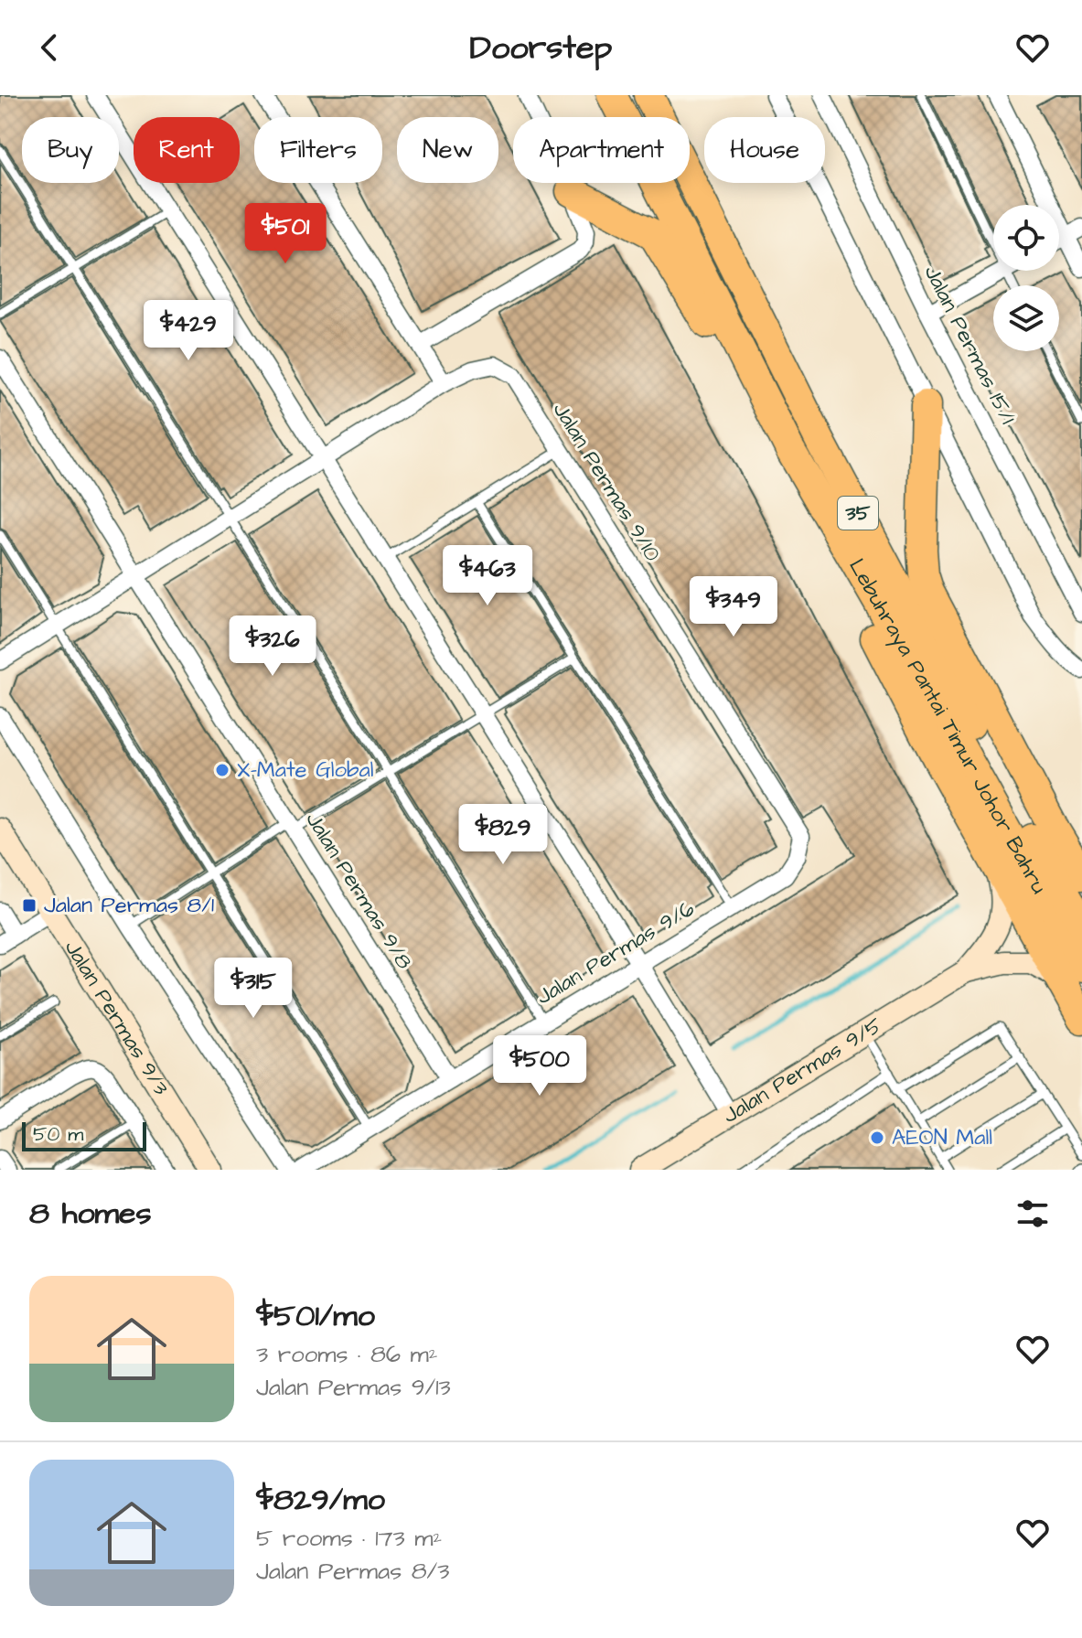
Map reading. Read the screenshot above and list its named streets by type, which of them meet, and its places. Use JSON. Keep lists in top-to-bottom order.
{
  "streets": {
    "highway": ["35", "Lebuhraya Pantai Timur Johor Bahru"],
    "street": [
      "Jalan Permas 15/1",
      "Jalan Permas 9/10",
      "Jalan Permas 9/8",
      "Jalan Permas 9/6",
      "Jalan Permas 9/3",
      "Jalan Permas 9/5"
    ]
  },
  "crossings": [
    ["Jalan Permas 9/10", "Jalan Permas 9/6"],
    ["Lebuhraya Pantai Timur Johor Bahru", "Jalan Permas 9/5"],
    ["Jalan Permas 9/8", "Jalan Permas 9/6"]
  ],
  "places": {
    "other": ["X-Mate Global", "AEON Mall"],
    "transit": ["Jalan Permas 8/1"]
  },
  "scale_bar": "50 m",
  "page": {
    "header": "Doorstep",
    "chip": [
      "Buy",
      "Rent",
      "Filters",
      "New",
      "Apartment",
      "House"
    ],
    "price": [
      "$501",
      "$429",
      "$463",
      "$349",
      "$326",
      "$829",
      "$315",
      "$500"
    ],
    "scale": "50 m",
    "heading": "8 homes",
    "list": [
      {
        "name": "$501/mo",
        "note": "3 rooms · 86 m² · Jalan Permas 9/13"
      },
      {
        "name": "$829/mo",
        "note": "5 rooms · 173 m² · Jalan Permas 8/3"
      }
    ]
  }
}
